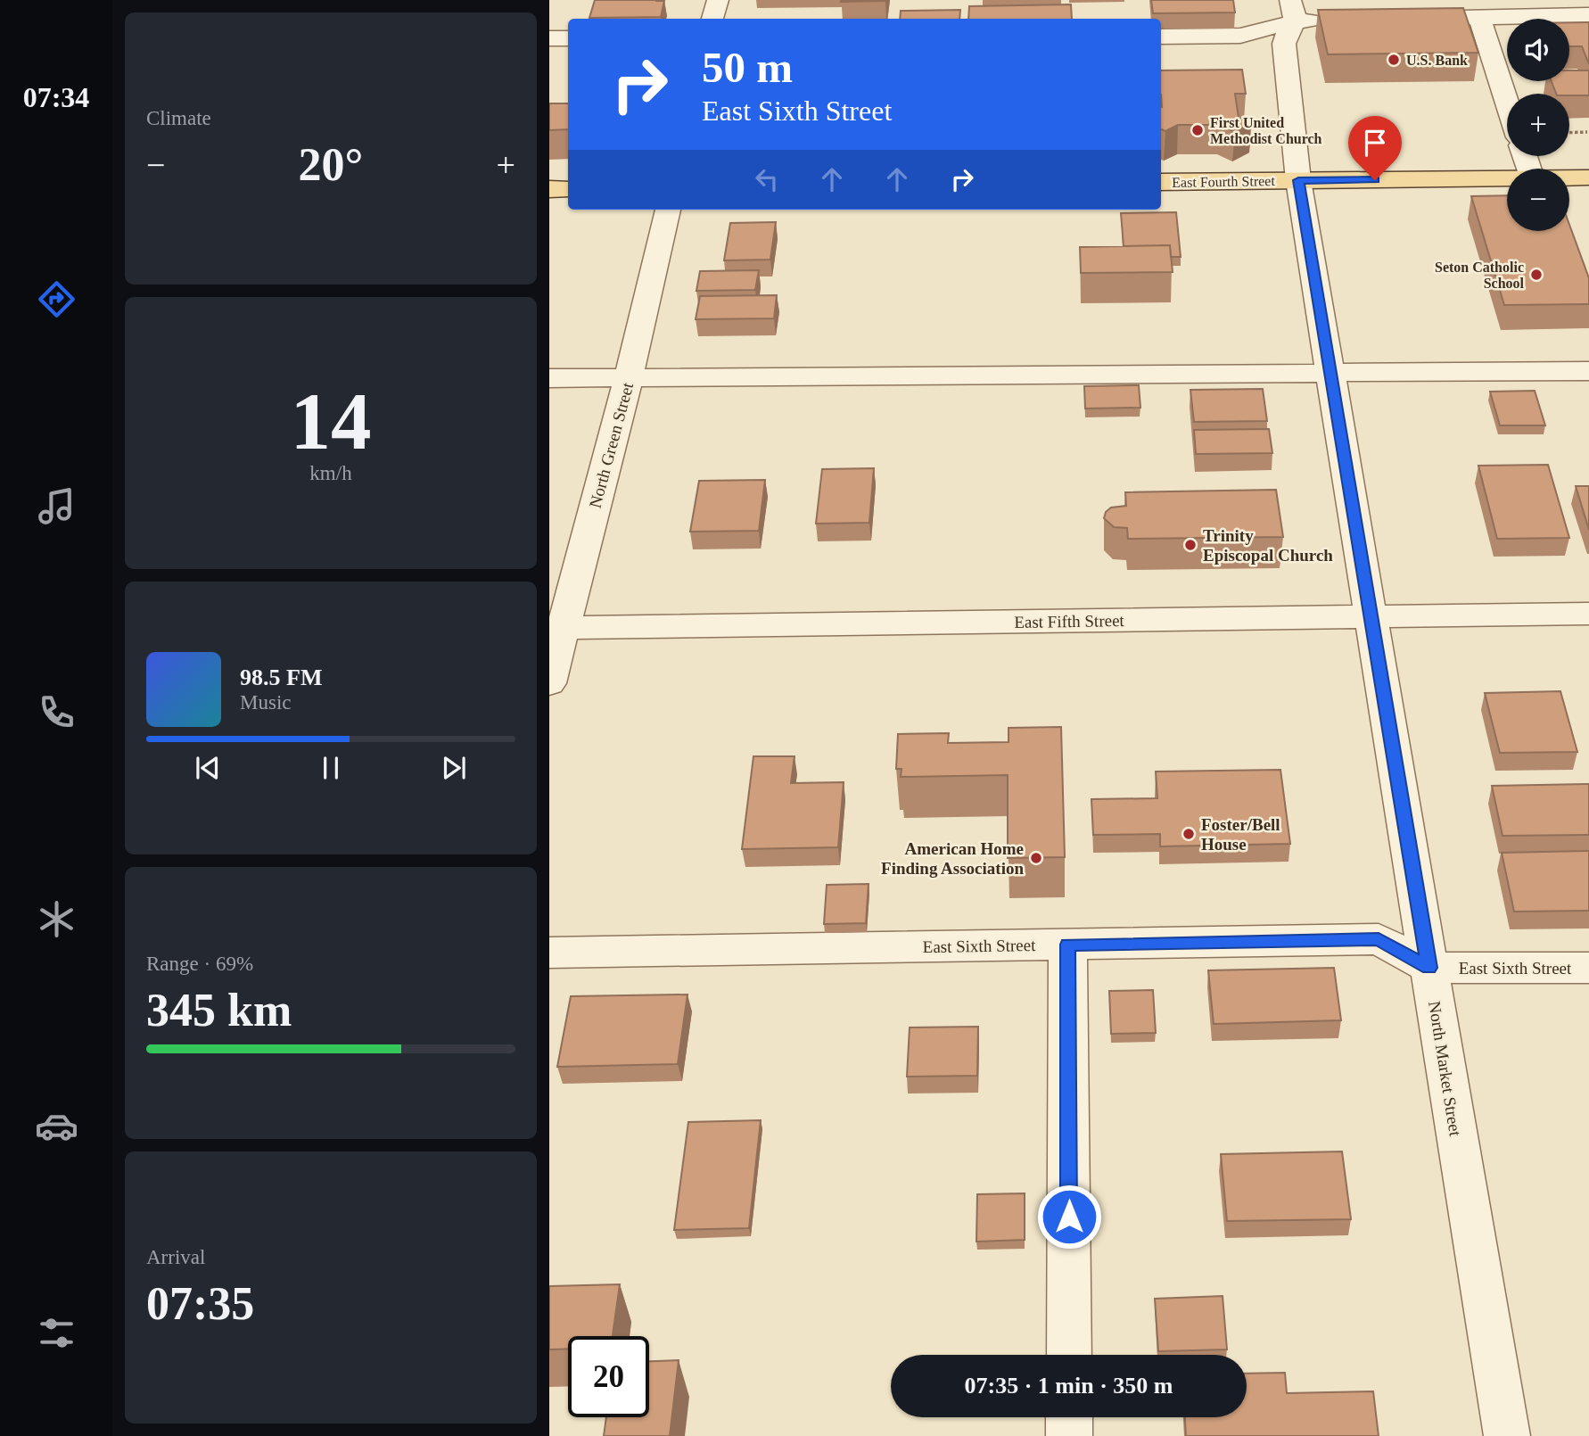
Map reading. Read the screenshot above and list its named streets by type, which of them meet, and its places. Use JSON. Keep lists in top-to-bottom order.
{
  "streets": {
    "main road": ["East Fourth Street"],
    "street": [
      "North Green Street",
      "East Fifth Street",
      "East Sixth Street",
      "North Market Street"
    ]
  },
  "crossings": [
    ["East Fourth Street", "North Market Street"],
    ["North Green Street", "East Fifth Street"],
    ["East Fifth Street", "North Market Street"],
    ["East Sixth Street", "North Market Street"]
  ],
  "places": [
    "U.S. Bank",
    "First United Methodist Church",
    "Seton Catholic School",
    "Trinity Episcopal Church",
    "Foster/Bell House",
    "American Home Finding Association"
  ],
  "page": {
    "tabs": "07:34",
    "tile": [
      "Climate",
      ["14", "km/h"],
      ["Range · 69%", "345 km"],
      ["Arrival", "07:35"]
    ],
    "map_buttons": ["+", "−"],
    "turn": ["50 m", "East Sixth Street"],
    "heat": ["−", "20°", "+"],
    "song": ["98.5 FM", "Music"],
    "limit": "20",
    "trip": "07:35 · 1 min · 350 m"
  }
}
